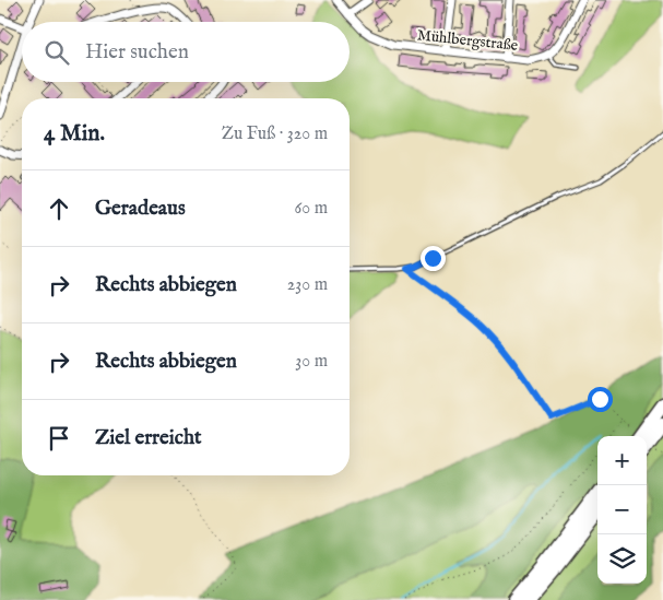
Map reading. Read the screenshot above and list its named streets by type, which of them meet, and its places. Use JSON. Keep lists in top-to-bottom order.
{
  "streets": {
    "street": ["Mühlbergstraße"]
  },
  "page": {
    "search": "Hier suchen",
    "heading": ["4 Min.", "Zu Fuß · 320 m"],
    "list": [
      ["Geradeaus", "60 m"],
      ["Rechts abbiegen", "230 m"],
      ["Rechts abbiegen", "30 m"],
      "Ziel erreicht"
    ],
    "map_buttons": ["+", "−"]
  }
}
